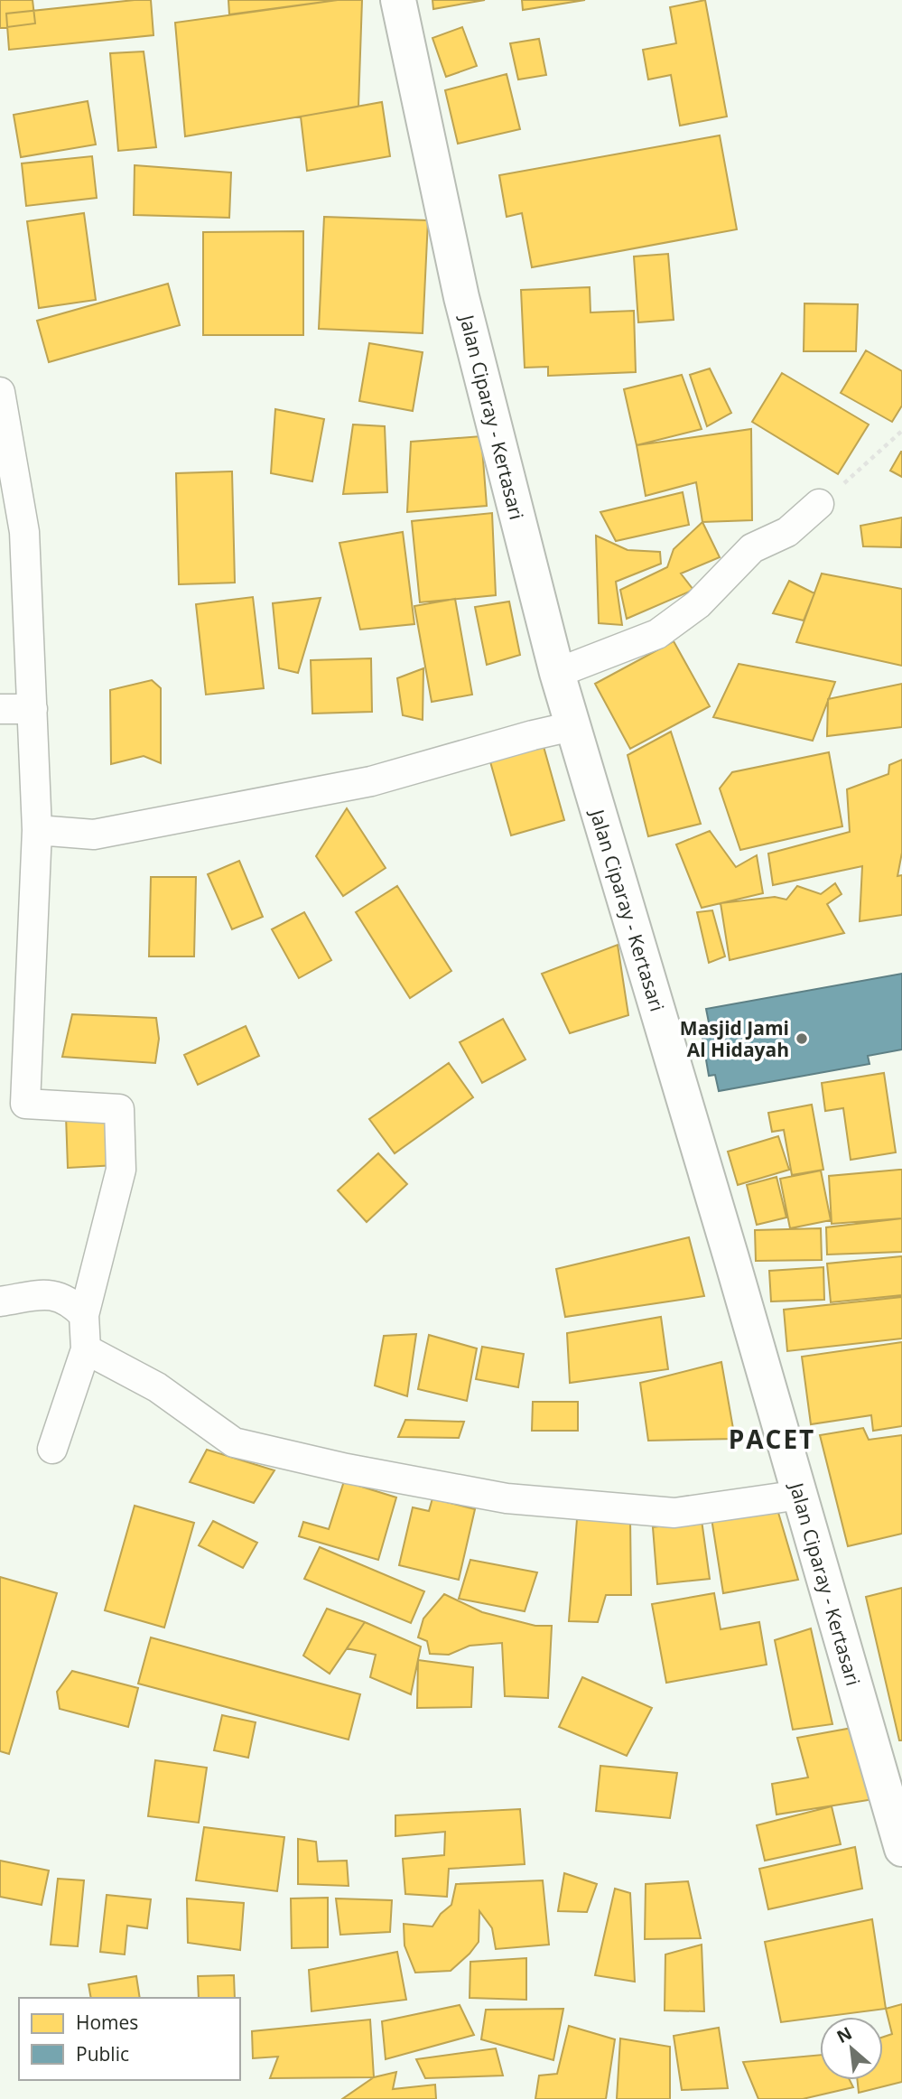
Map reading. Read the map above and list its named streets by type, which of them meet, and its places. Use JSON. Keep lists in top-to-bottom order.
{
  "streets": {
    "main road": ["Jalan Ciparay - Kertasari"]
  },
  "districts": ["PACET"],
  "places": ["Masjid Jami Al Hidayah"],
  "legend": ["Homes", "Public"],
  "north": "top left"
}
